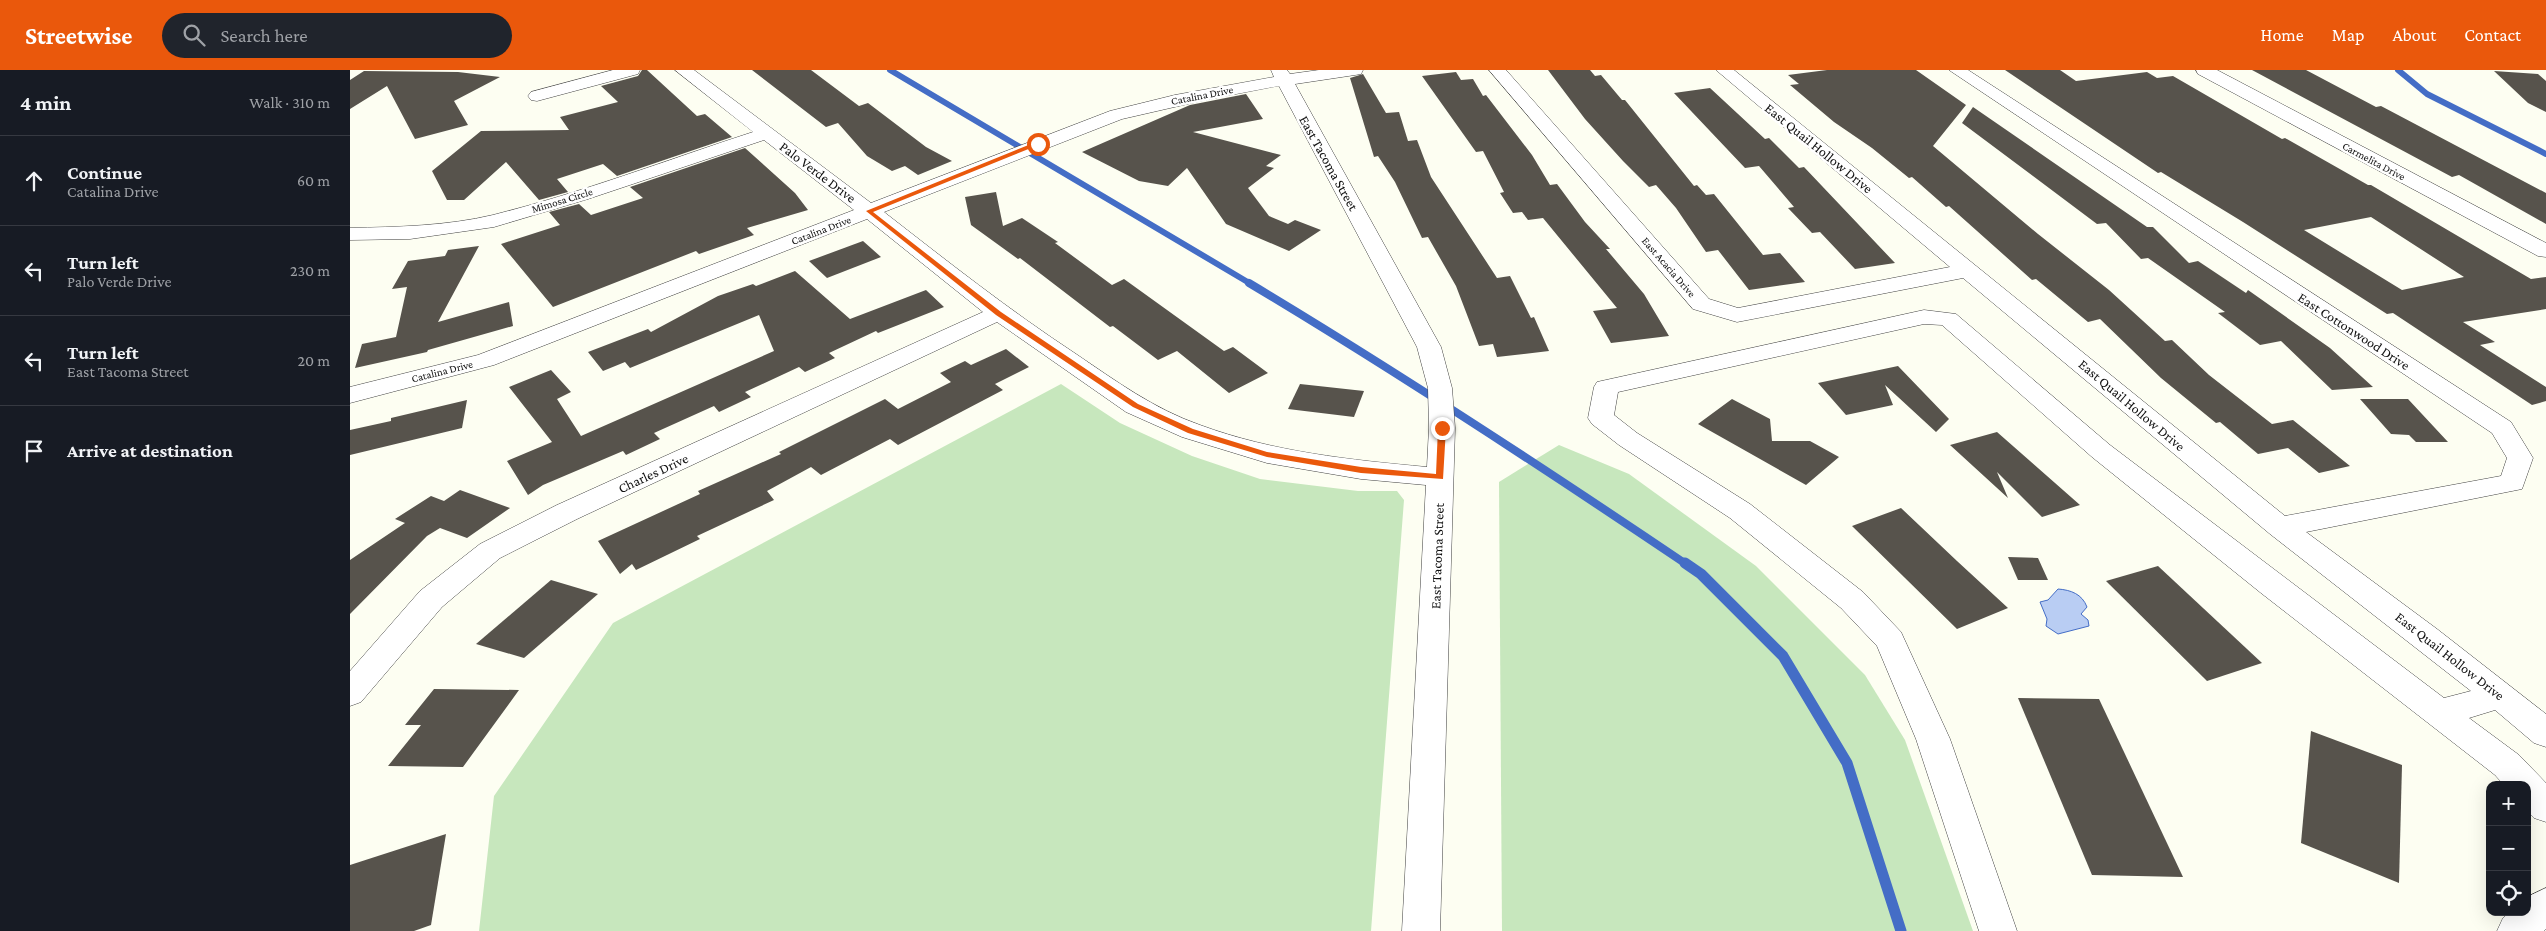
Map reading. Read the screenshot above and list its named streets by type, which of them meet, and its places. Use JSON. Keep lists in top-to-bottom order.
{
  "streets": {
    "street": [
      "Catalina Drive",
      "East Quail Hollow Drive",
      "Carmelita Drive",
      "East Tacoma Street",
      "Palo Verde Drive",
      "Mimosa Circle",
      "East Acacia Drive",
      "East Cottonwood Drive",
      "Charles Drive"
    ]
  },
  "crossings": [
    ["Catalina Drive", "East Tacoma Street"],
    ["Catalina Drive", "Palo Verde Drive"],
    ["East Quail Hollow Drive", "East Acacia Drive"],
    ["East Quail Hollow Drive", "East Cottonwood Drive"],
    ["East Tacoma Street", "Palo Verde Drive"],
    ["Palo Verde Drive", "Mimosa Circle"],
    ["Palo Verde Drive", "Charles Drive"]
  ],
  "page": {
    "header": "Streetwise",
    "search": "Search here",
    "nav": [
      "Home",
      "Map",
      "About",
      "Contact"
    ],
    "heading": ["4 min", "Walk · 310 m"],
    "list": [
      ["Continue", "Catalina Drive", "60 m"],
      ["Turn left", "Palo Verde Drive", "230 m"],
      ["Turn left", "East Tacoma Street", "20 m"],
      "Arrive at destination"
    ],
    "map_buttons": ["+", "−"]
  }
}
